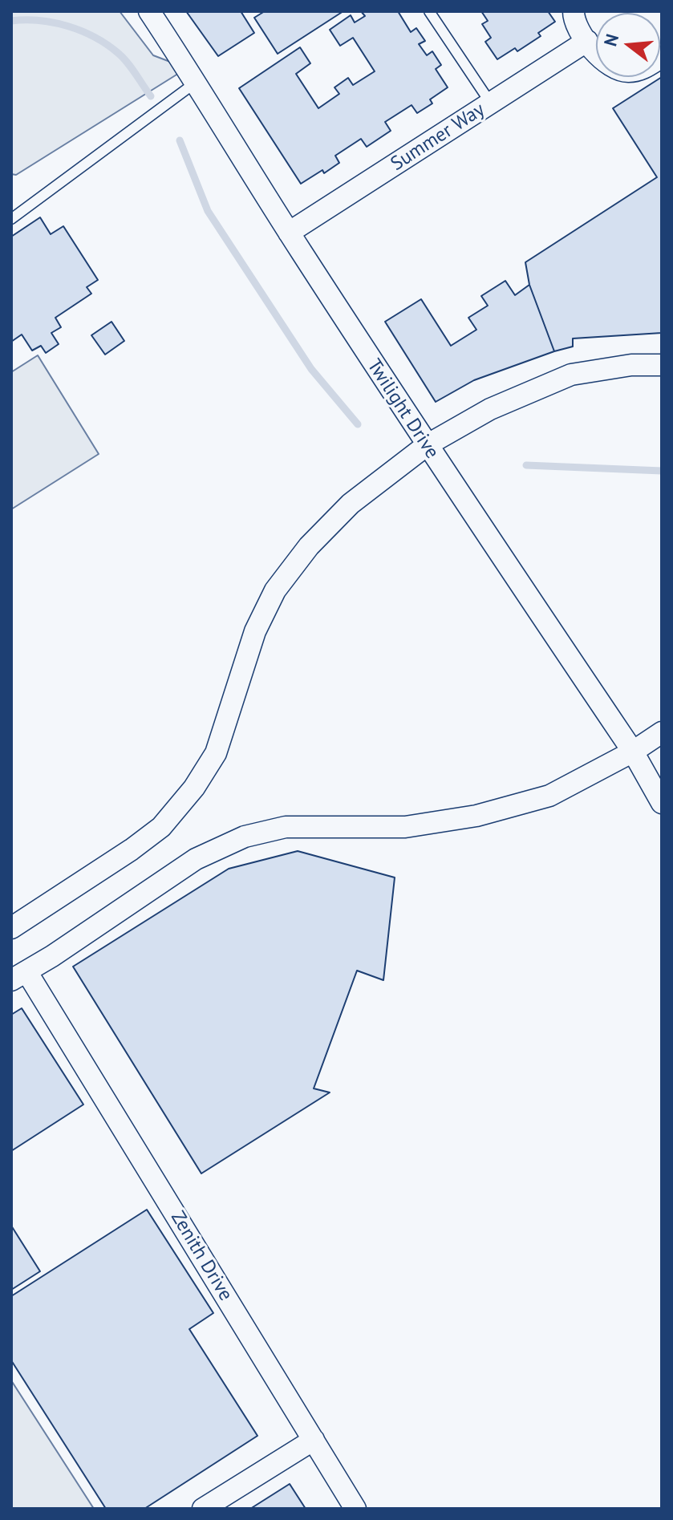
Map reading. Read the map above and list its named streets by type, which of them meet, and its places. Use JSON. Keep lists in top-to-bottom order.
{
  "streets": {
    "street": ["Summer Way", "Twilight Drive", "Zenith Drive"]
  },
  "crossings": [
    ["Summer Way", "Twilight Drive"]
  ],
  "north": "left"
}
